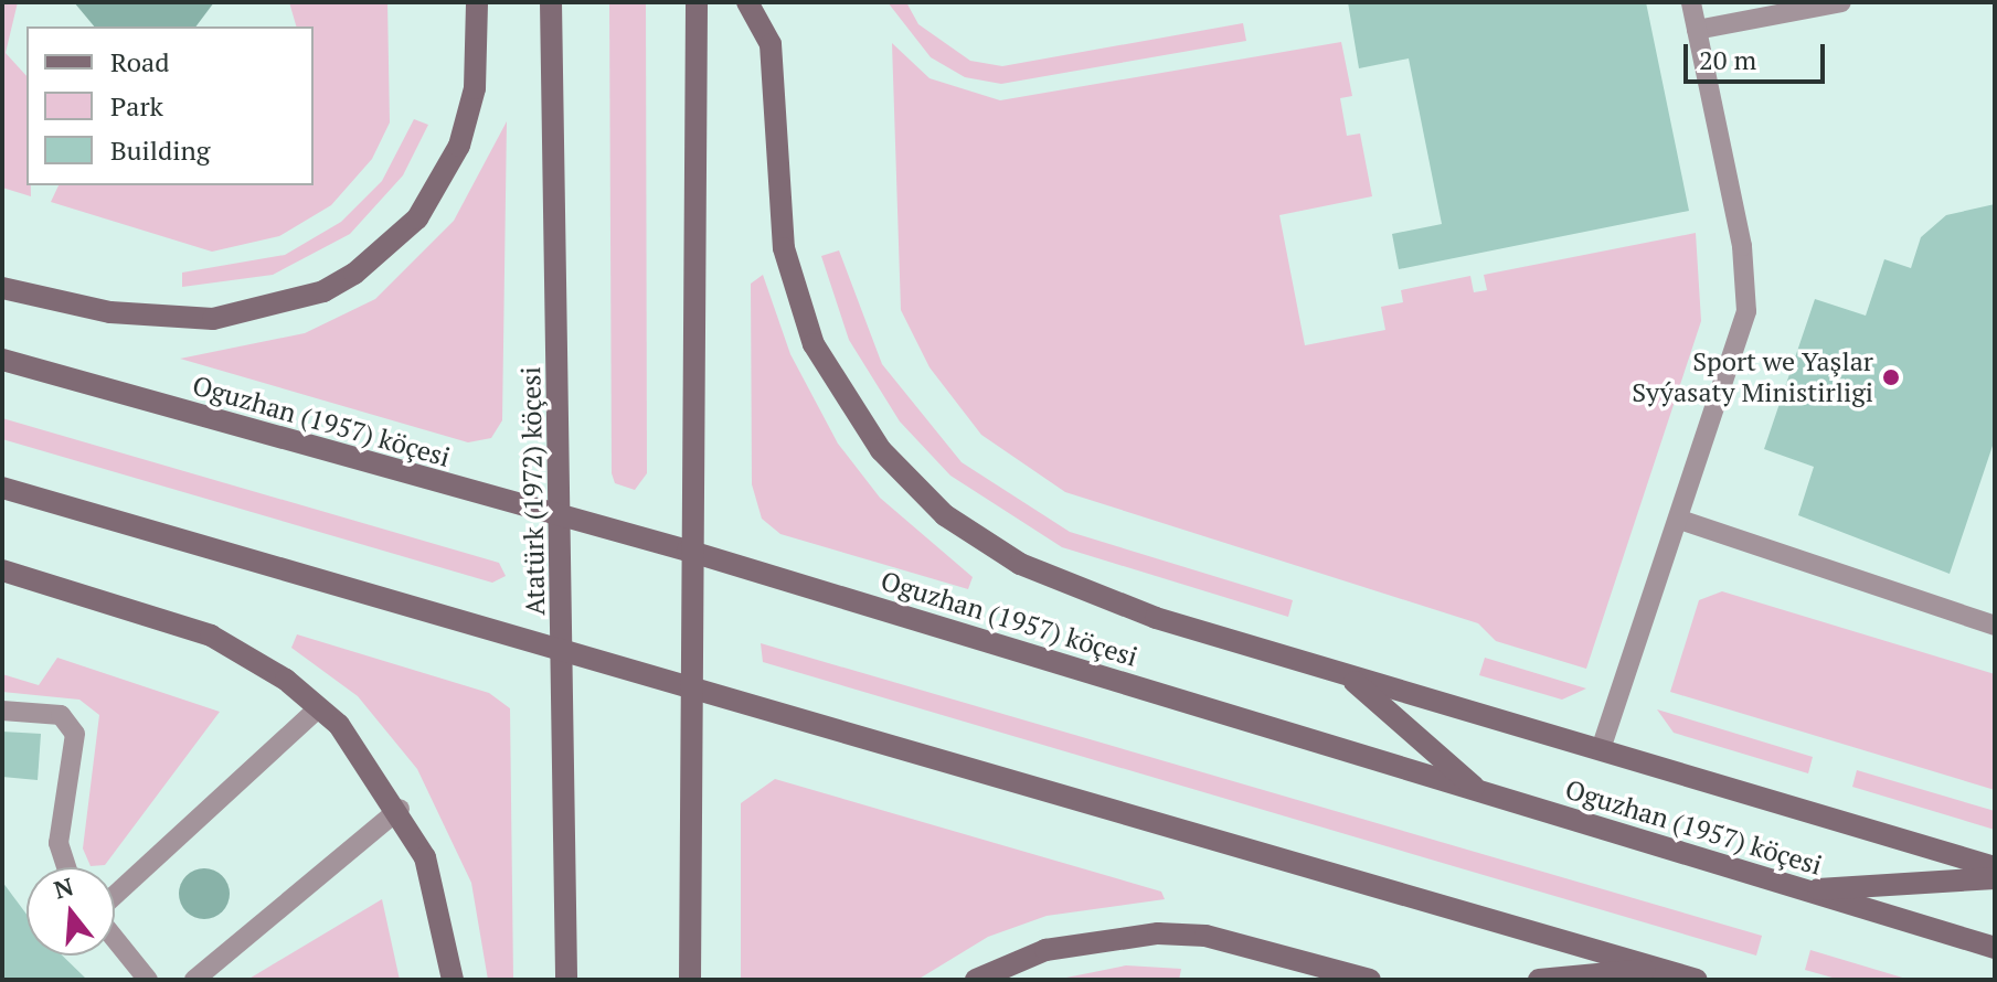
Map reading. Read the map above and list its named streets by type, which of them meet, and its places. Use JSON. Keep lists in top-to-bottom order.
{
  "streets": {
    "main road": ["Oguzhan (1957) köçesi", "Atatürk (1972) köçesi"]
  },
  "crossings": [
    ["Oguzhan (1957) köçesi", "Atatürk (1972) köçesi"]
  ],
  "places": ["Sport we Yaşlar Syýasaty Ministirligi"],
  "legend": ["Road", "Park", "Building"],
  "scale_bar": "20 m",
  "north": "top"
}
